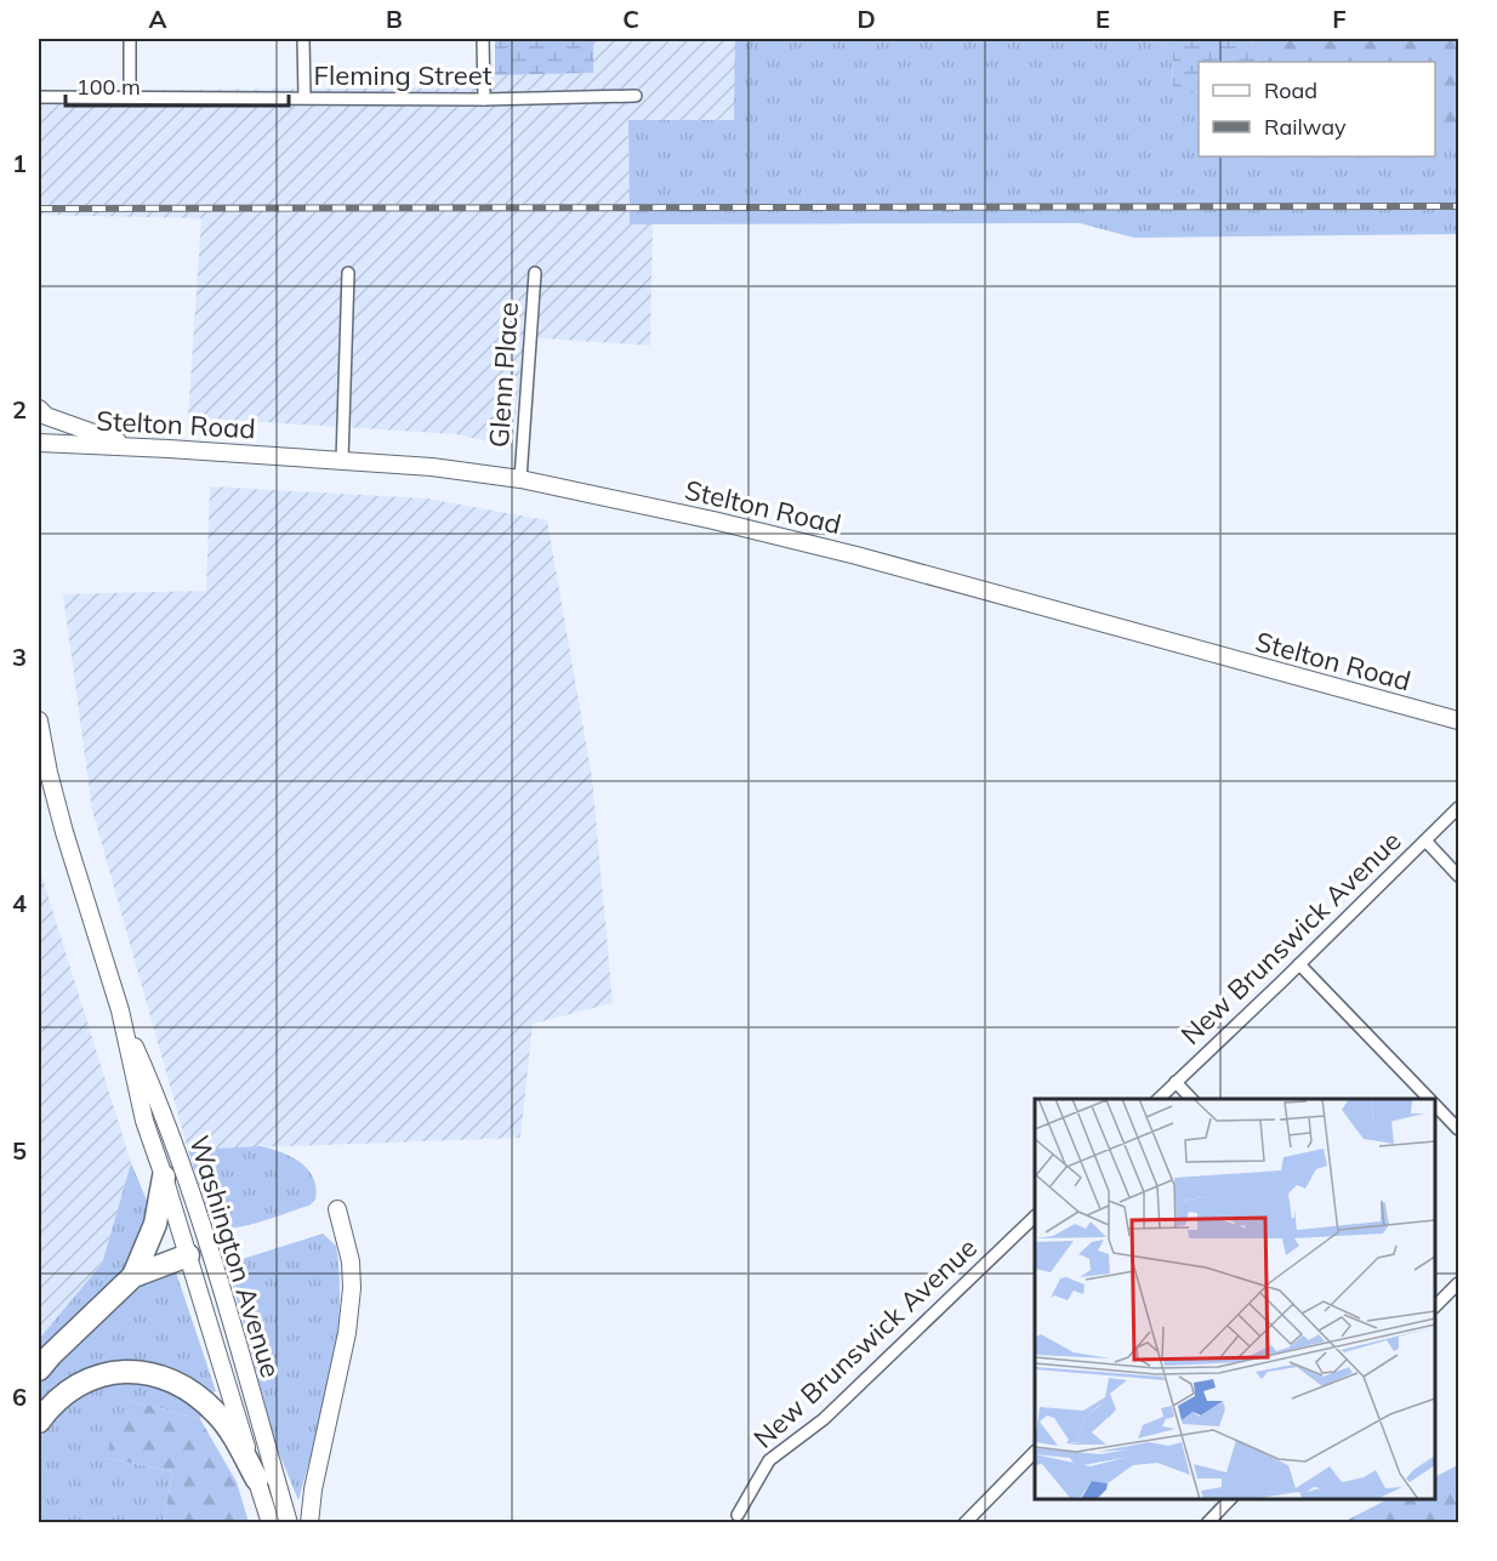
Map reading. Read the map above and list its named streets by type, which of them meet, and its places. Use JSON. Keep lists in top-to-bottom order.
{
  "streets": {
    "main road": ["Stelton Road", "Washington Avenue"],
    "street": ["Fleming Street", "Glenn Place", "New Brunswick Avenue"]
  },
  "crossings": [
    ["Glenn Place", "Stelton Road"]
  ],
  "legend": ["Road", "Railway"],
  "scale_bar": "100 m",
  "grid": {
    "columns": [
      "A",
      "B",
      "C",
      "D",
      "E",
      "F"
    ],
    "rows": [
      "1",
      "2",
      "3",
      "4",
      "5",
      "6"
    ]
  }
}
